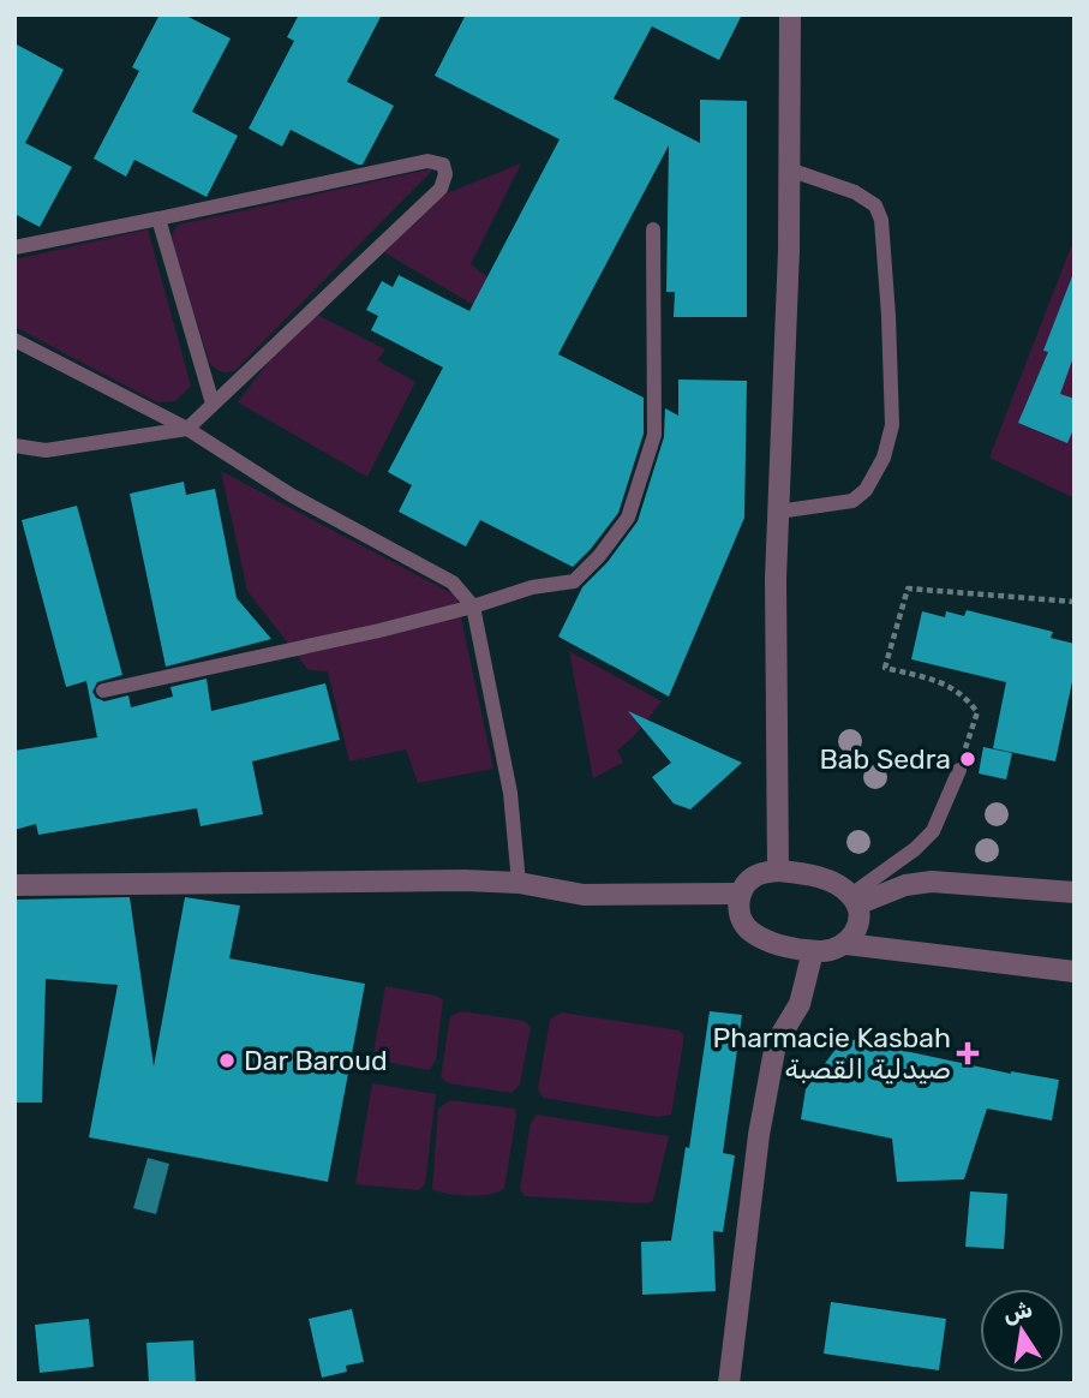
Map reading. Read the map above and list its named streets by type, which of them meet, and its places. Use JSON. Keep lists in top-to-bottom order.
{
  "places": {
    "other": ["Bab Sedra", "Dar Baroud"],
    "health": ["Pharmacie Kasbah صيدلية القصبة"]
  },
  "north": "top"
}
